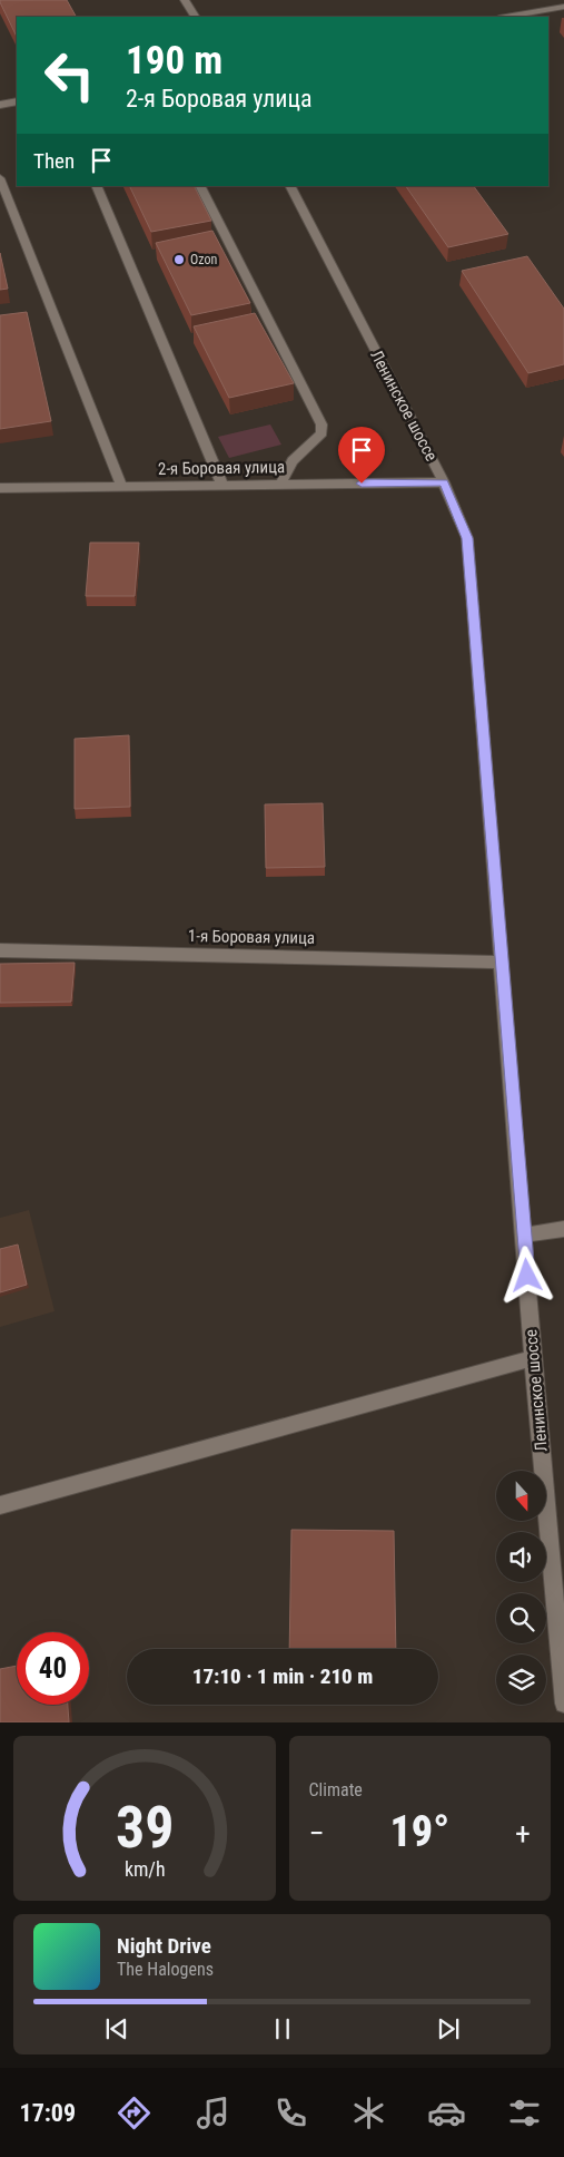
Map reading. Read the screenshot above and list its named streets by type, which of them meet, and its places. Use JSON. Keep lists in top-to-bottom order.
{
  "streets": {
    "street": ["Ленинское шоссе", "2-я Боровая улица", "1-я Боровая улица"]
  },
  "crossings": [
    ["Ленинское шоссе", "2-я Боровая улица"],
    ["Ленинское шоссе", "1-я Боровая улица"]
  ],
  "places": ["Ozon"],
  "north": "bottom",
  "page": {
    "turn": ["190 m", "2-я Боровая улица"],
    "then": "Then",
    "limit": "40",
    "trip": "17:10 · 1 min · 210 m",
    "tile": "Climate",
    "heat": ["−", "19°", "+"],
    "song": ["Night Drive", "The Halogens"],
    "tabs": "17:09",
    "gauge": ["39", "km/h"]
  }
}
